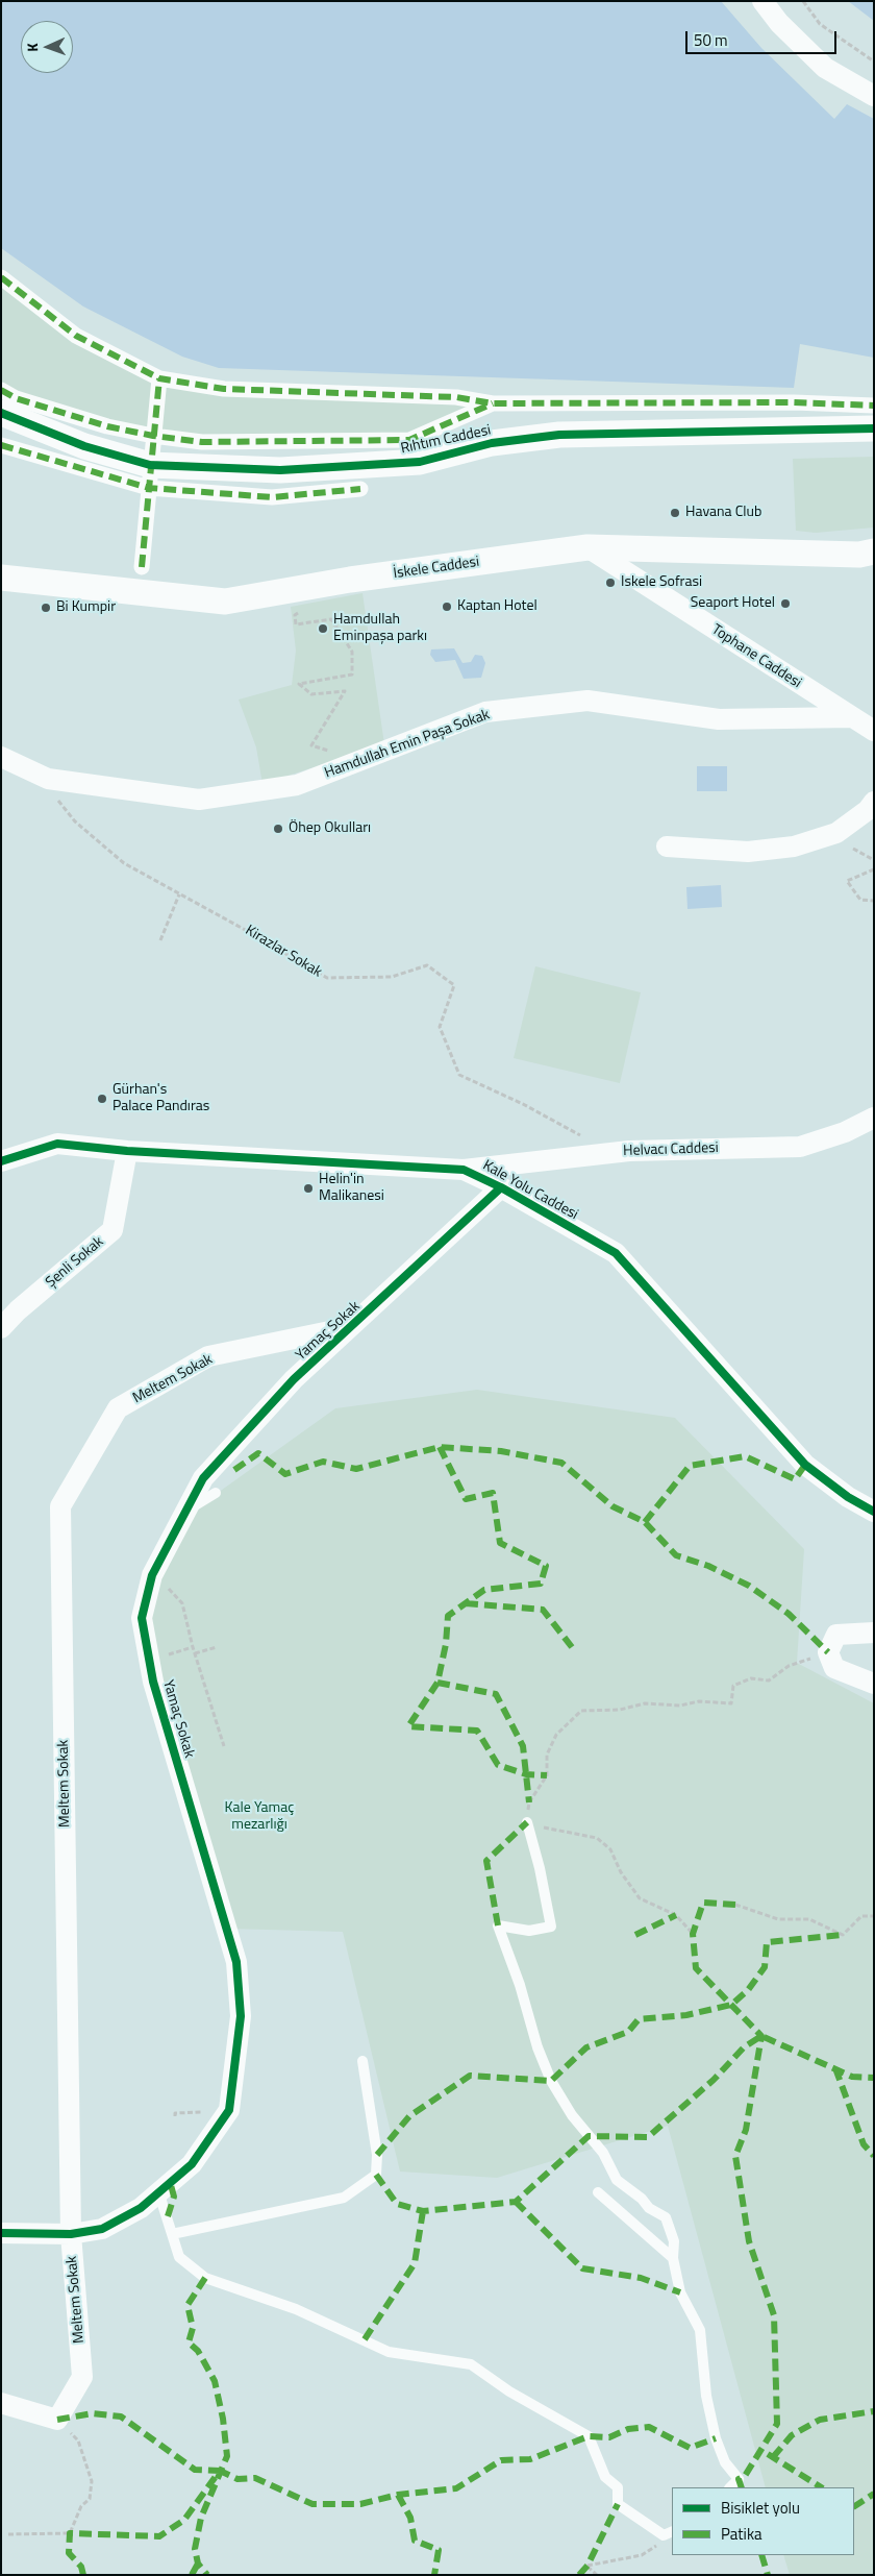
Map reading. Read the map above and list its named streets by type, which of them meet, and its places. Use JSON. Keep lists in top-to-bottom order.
{
  "streets": {
    "street": [
      "Rıhtım Caddesi",
      "İskele Caddesi",
      "Tophane Caddesi",
      "Hamdullah Emin Paşa Sokak",
      "Helvacı Caddesi",
      "Kale Yolu Caddesi",
      "Şenli Sokak",
      "Yamaç Sokak",
      "Meltem Sokak"
    ],
    "path": ["Kirazlar Sokak"]
  },
  "crossings": [
    ["İskele Caddesi", "Tophane Caddesi"],
    ["Tophane Caddesi", "Hamdullah Emin Paşa Sokak"],
    ["Hamdullah Emin Paşa Sokak", "Kirazlar Sokak"],
    ["Kirazlar Sokak", "Helvacı Caddesi"],
    ["Helvacı Caddesi", "Kale Yolu Caddesi"],
    ["Kale Yolu Caddesi", "Şenli Sokak"],
    ["Kale Yolu Caddesi", "Yamaç Sokak"],
    ["Yamaç Sokak", "Meltem Sokak"]
  ],
  "parks": ["Kale Yamaç mezarlığı"],
  "places": [
    "Havana Club",
    "Iskele Sofrasi",
    "Seaport Hotel",
    "Kaptan Hotel",
    "Bi Kumpir",
    "Hamdullah Eminpaşa parkı",
    "Öhep Okulları",
    "Gürhan's Palace Pandıras",
    "Helin'in Malikanesi"
  ],
  "legend": ["Bisiklet yolu", "Patika"],
  "scale_bar": "50 m",
  "north": "left"
}
